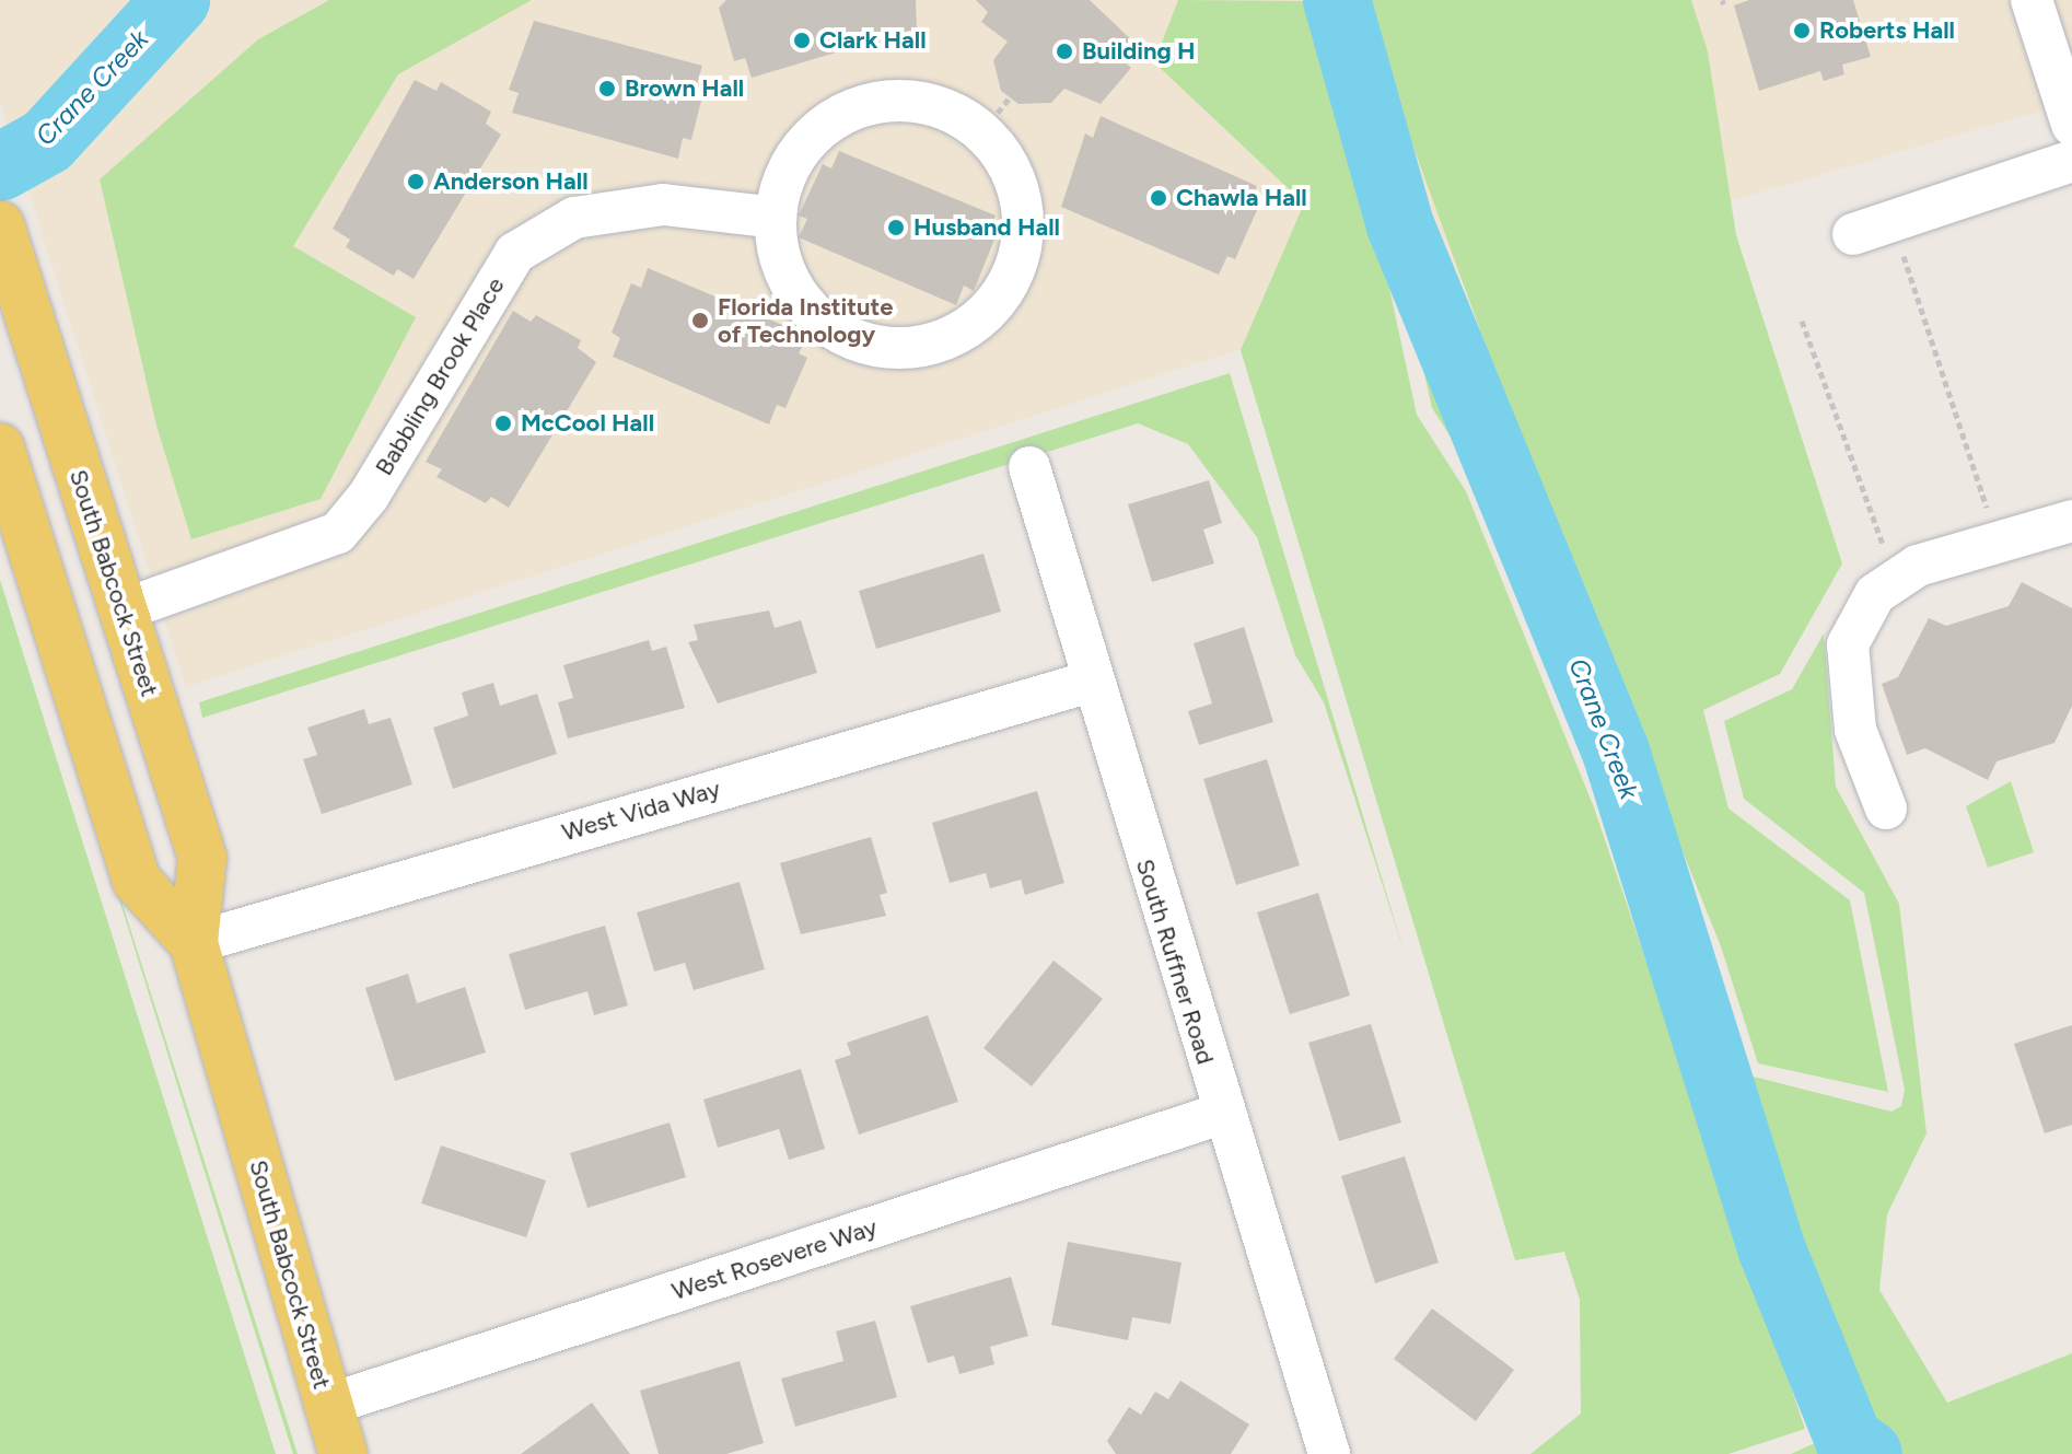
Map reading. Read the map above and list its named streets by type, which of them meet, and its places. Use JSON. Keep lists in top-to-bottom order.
{
  "streets": {
    "main road": ["South Babcock Street"],
    "street": [
      "Babbling Brook Place",
      "West Vida Way",
      "South Ruffner Road",
      "West Rosevere Way"
    ]
  },
  "crossings": [
    ["Babbling Brook Place", "South Babcock Street"],
    ["South Babcock Street", "West Vida Way"],
    ["South Babcock Street", "West Rosevere Way"],
    ["West Vida Way", "South Ruffner Road"],
    ["South Ruffner Road", "West Rosevere Way"]
  ],
  "water": ["Crane Creek"],
  "places": [
    "Roberts Hall",
    "Clark Hall",
    "Building H",
    "Brown Hall",
    "Anderson Hall",
    "Chawla Hall",
    "Husband Hall",
    "Florida Institute of Technology",
    "McCool Hall"
  ]
}
